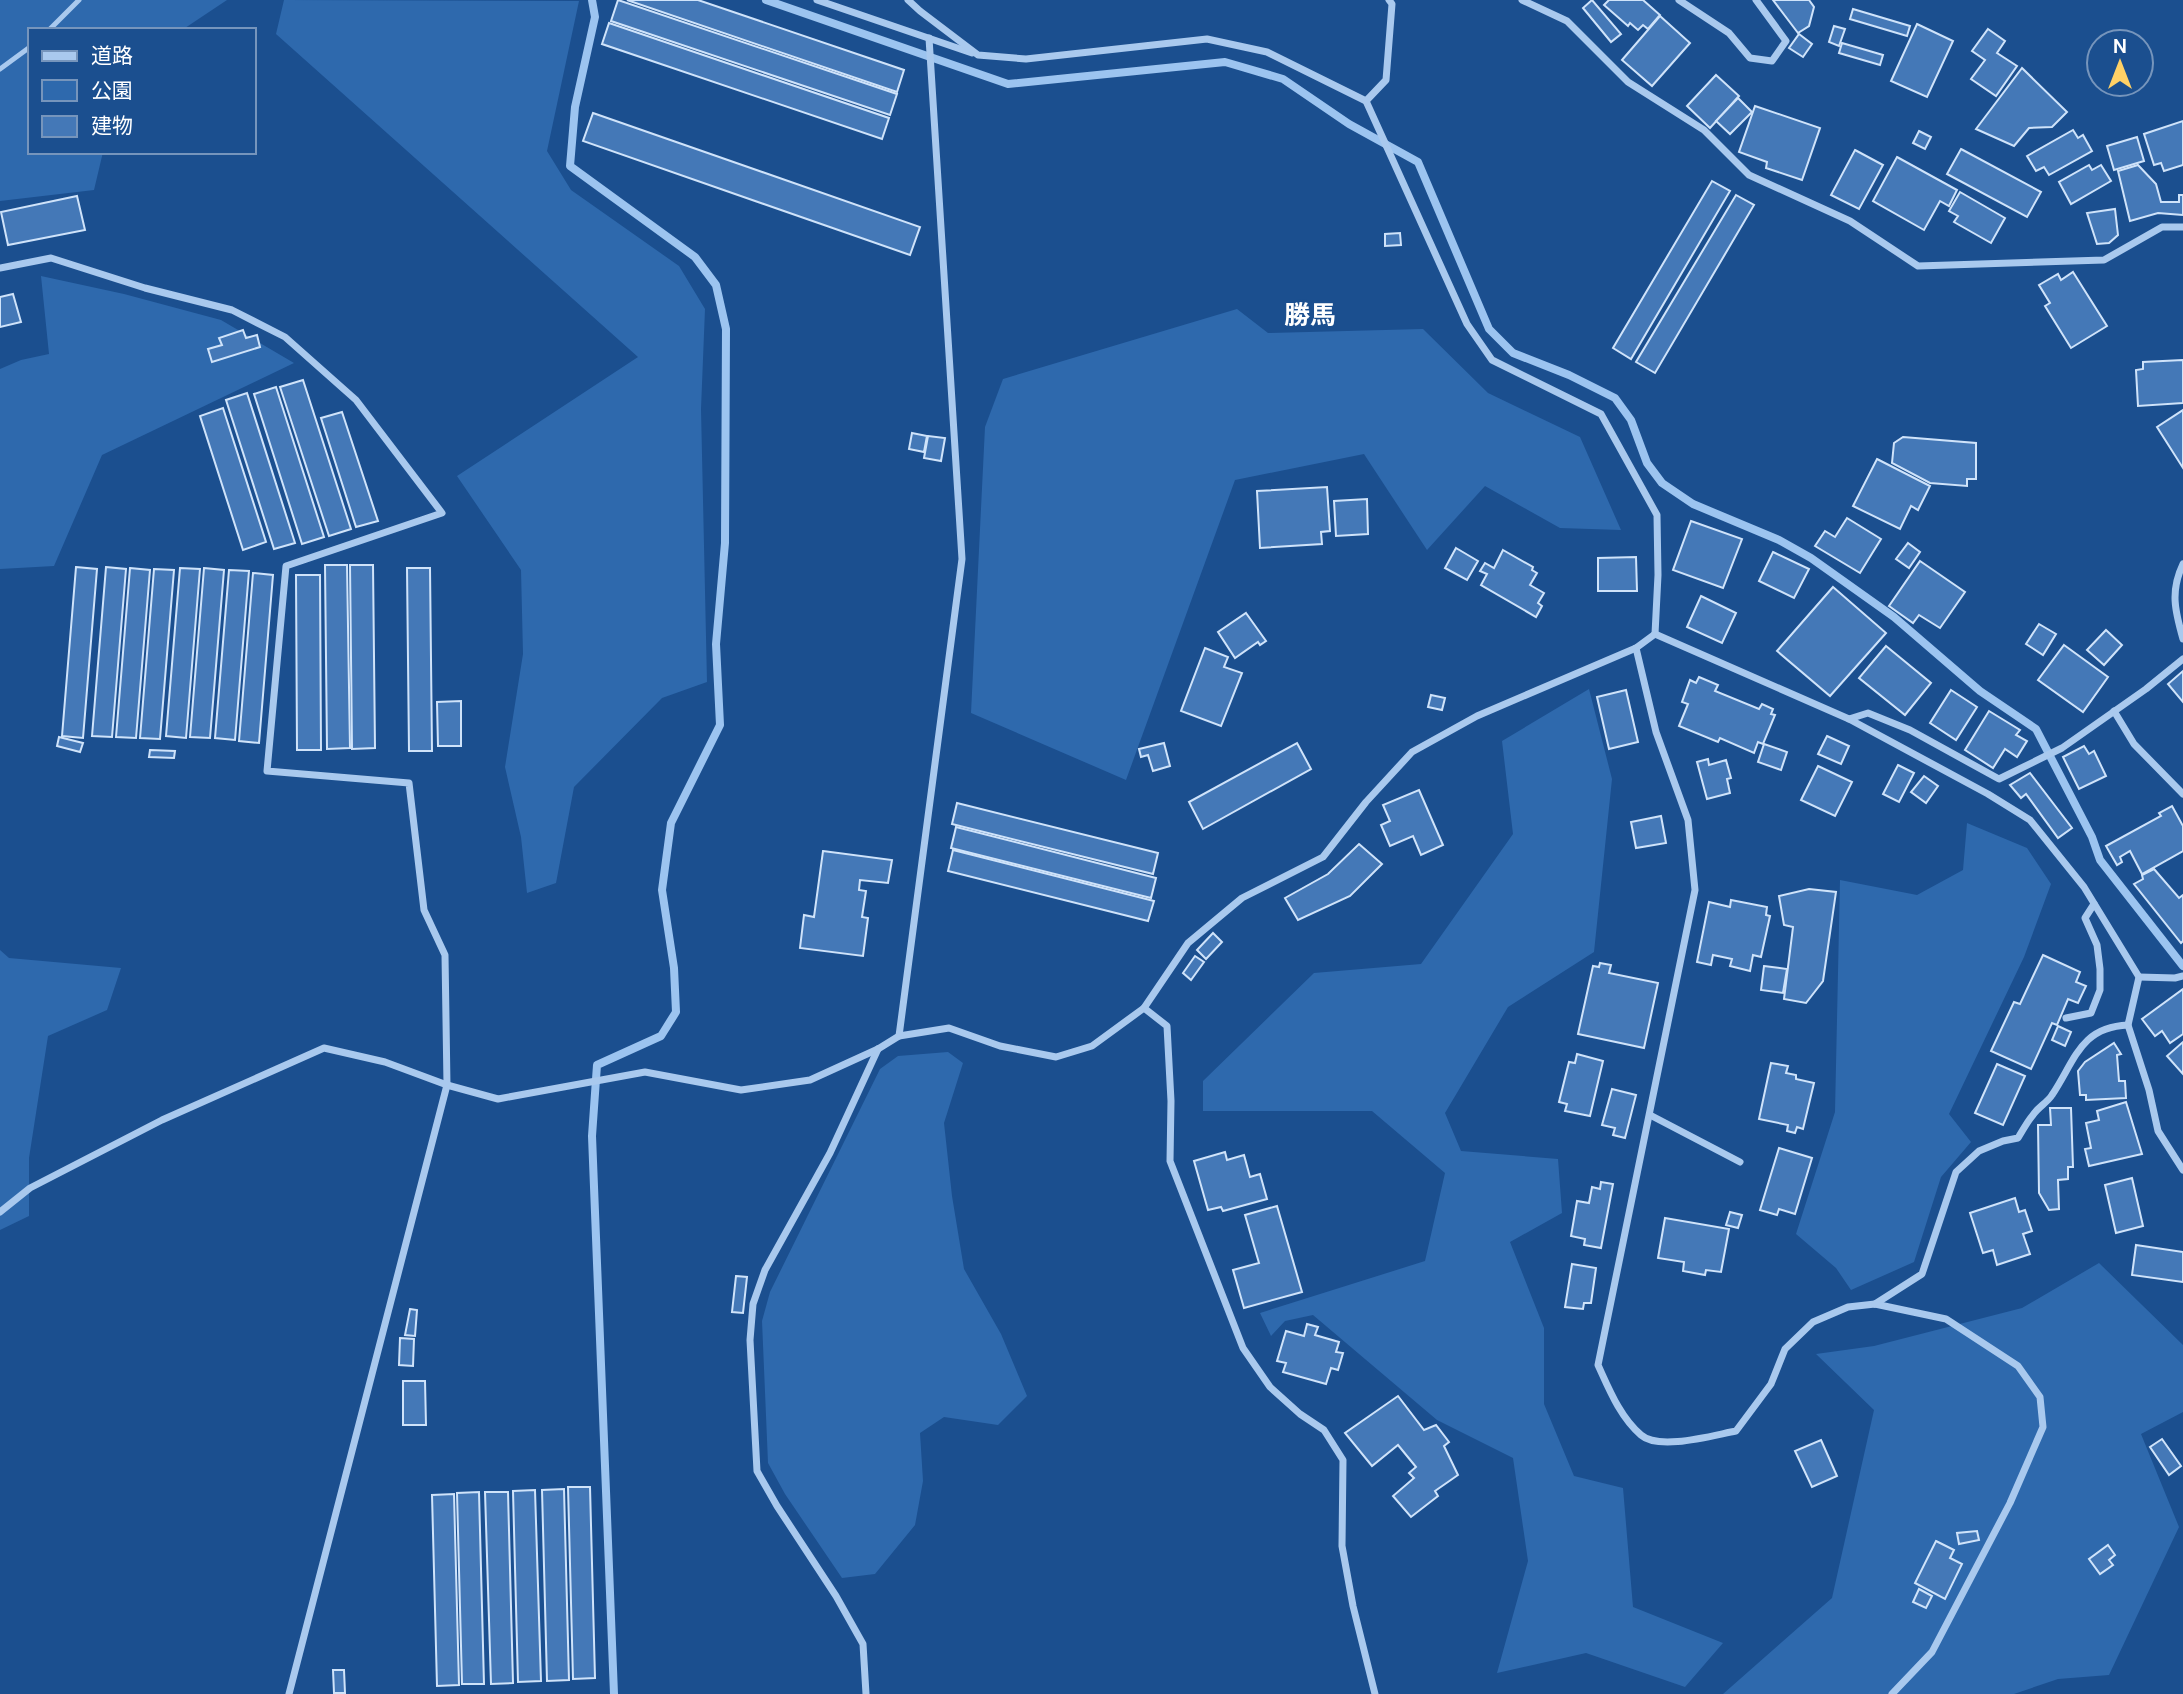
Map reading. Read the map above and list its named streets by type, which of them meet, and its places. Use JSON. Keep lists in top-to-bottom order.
{
  "districts": ["勝馬"],
  "legend": ["道路", "公園", "建物"],
  "north": "top"
}
